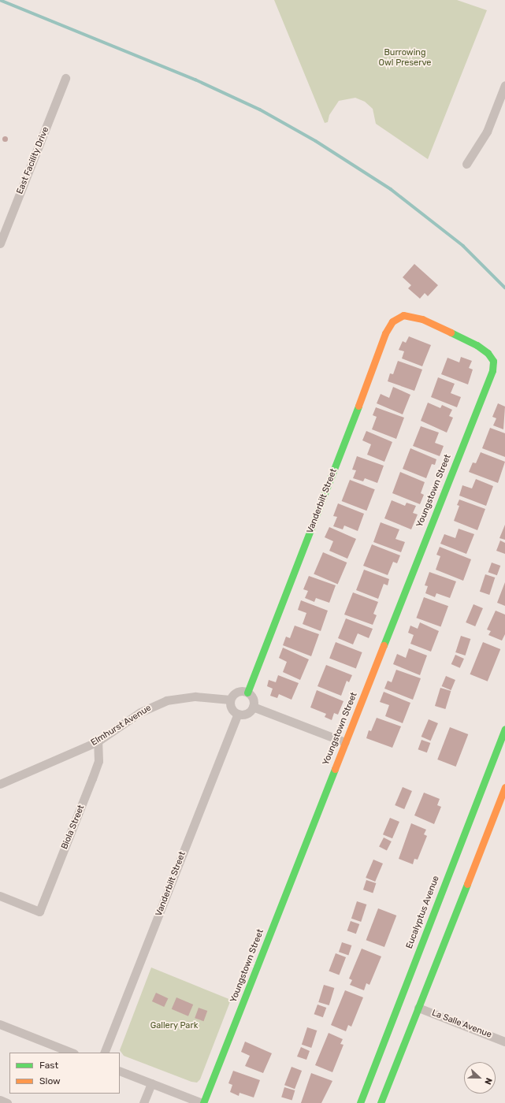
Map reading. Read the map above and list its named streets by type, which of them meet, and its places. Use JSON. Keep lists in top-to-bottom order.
{
  "streets": {
    "street": [
      "East Facility Drive",
      "Youngstown Street",
      "Vanderbilt Street",
      "Elmhurst Avenue",
      "Biola Street",
      "Eucalyptus Avenue",
      "La Salle Avenue"
    ]
  },
  "crossings": [
    ["Youngstown Street", "Vanderbilt Street"],
    ["Vanderbilt Street", "Elmhurst Avenue"],
    ["Elmhurst Avenue", "Biola Street"]
  ],
  "parks": ["Burrowing Owl Preserve", "Gallery Park"],
  "legend": ["Fast", "Slow"],
  "north": "right"
}
